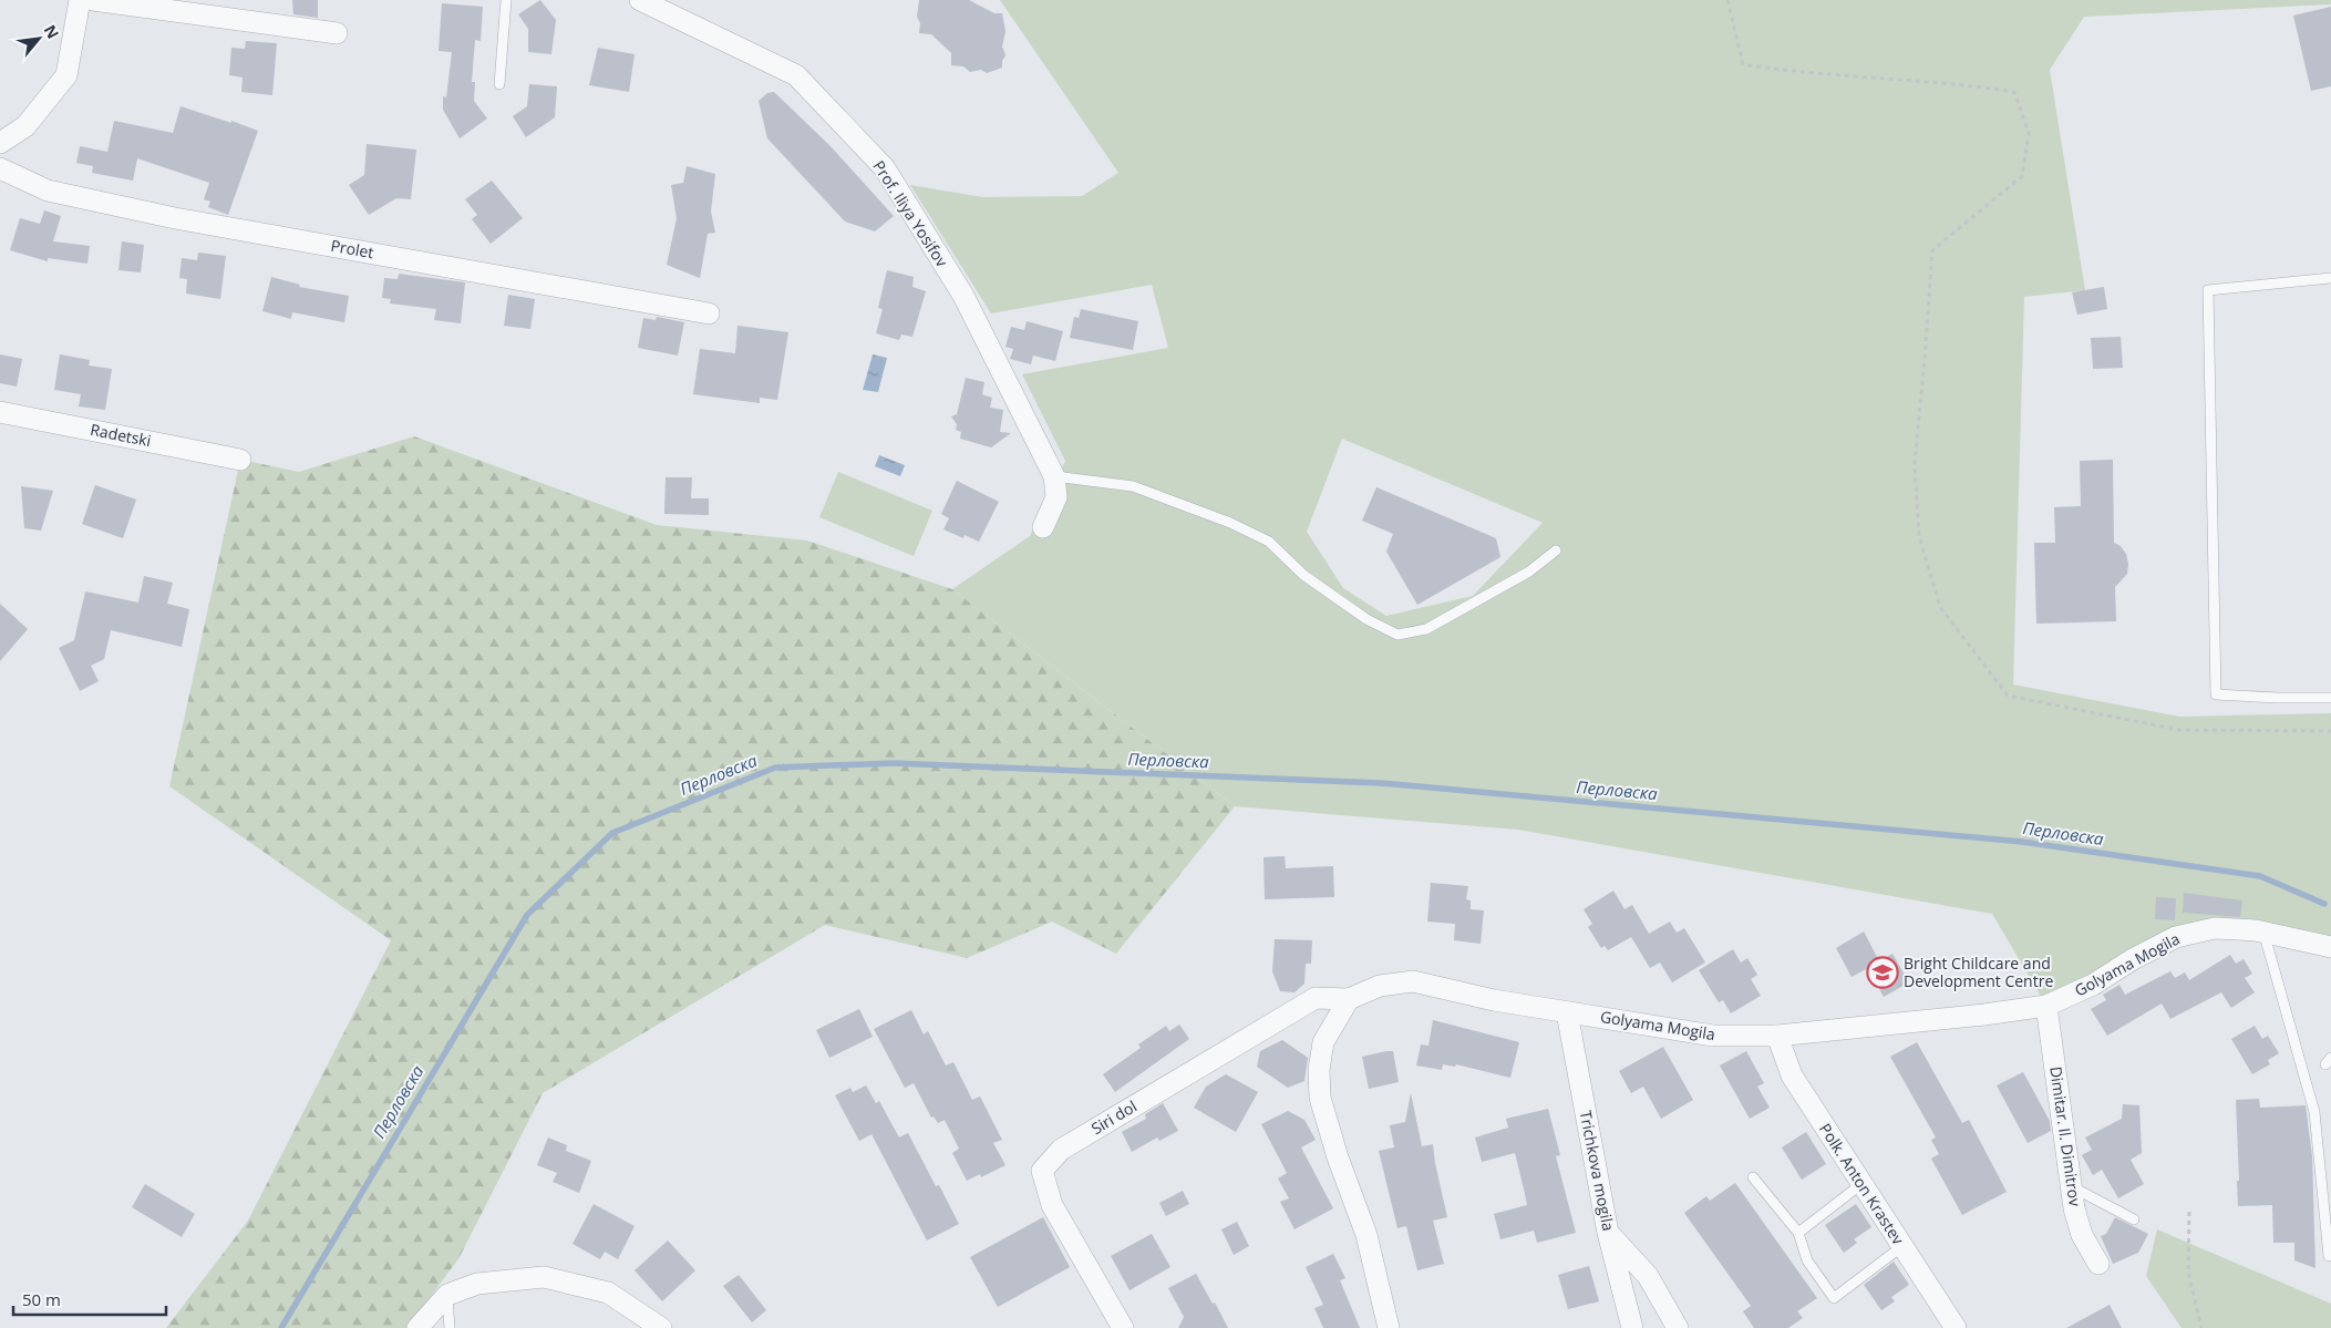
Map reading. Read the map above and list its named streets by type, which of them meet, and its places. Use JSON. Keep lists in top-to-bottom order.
{
  "streets": {
    "street": [
      "Prof. Iliya Yosifov",
      "Prolet",
      "Radetski",
      "Golyama Mogila",
      "Siri dol",
      "Dimitar. Il. Dimitrov",
      "Trichkova mogila",
      "Polk. Anton Krastev"
    ]
  },
  "crossings": [
    ["Golyama Mogila", "Siri dol"],
    ["Golyama Mogila", "Dimitar. Il. Dimitrov"],
    ["Golyama Mogila", "Trichkova mogila"],
    ["Golyama Mogila", "Polk. Anton Krastev"]
  ],
  "water": ["Перловска"],
  "places": {
    "school or university": ["Bright Childcare and Development Centre"]
  },
  "scale_bar": "50 m",
  "north": "top right"
}
